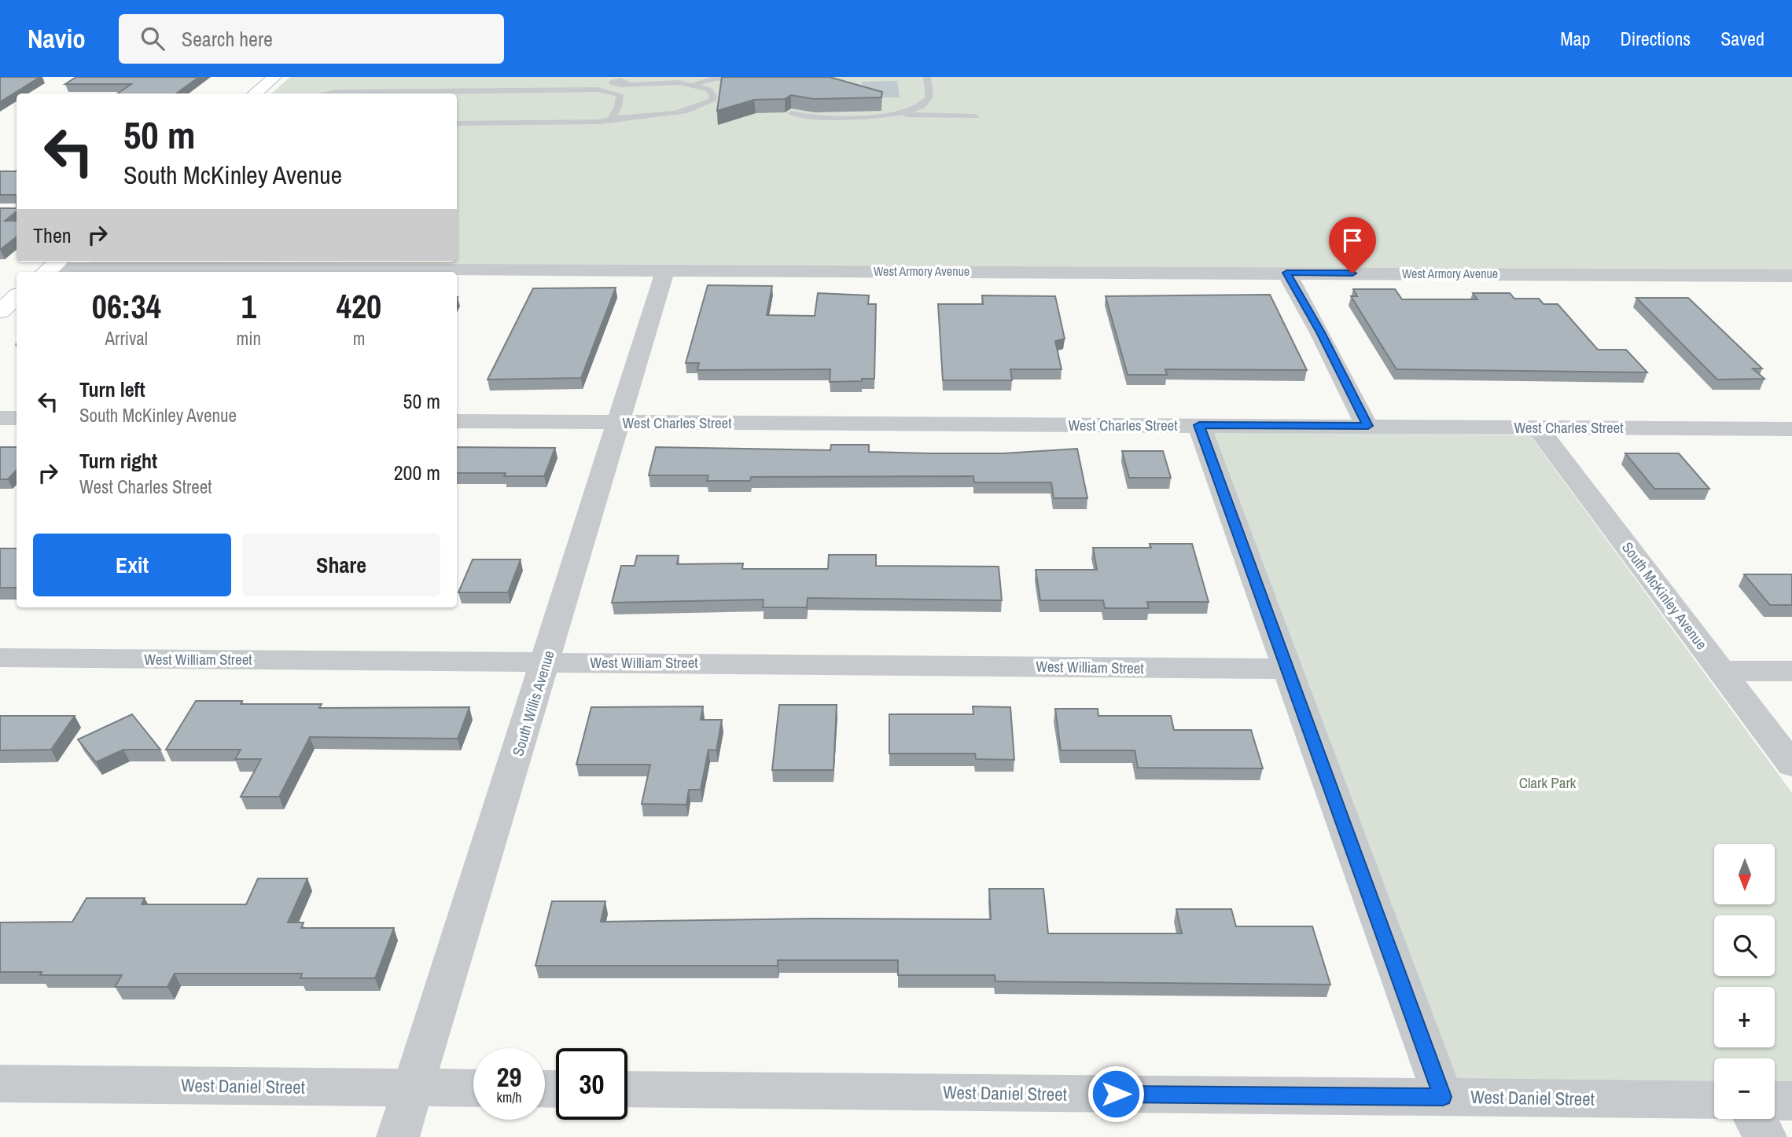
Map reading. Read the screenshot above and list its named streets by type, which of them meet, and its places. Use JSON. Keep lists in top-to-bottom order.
{
  "streets": {
    "street": [
      "West Armory Avenue",
      "West Charles Street",
      "South McKinley Avenue",
      "West William Street",
      "South Willis Avenue",
      "West Daniel Street"
    ]
  },
  "crossings": [
    ["West Armory Avenue", "South Willis Avenue"],
    ["West Charles Street", "South McKinley Avenue"],
    ["West Charles Street", "South Willis Avenue"],
    ["West William Street", "South Willis Avenue"],
    ["South Willis Avenue", "West Daniel Street"]
  ],
  "parks": ["Clark Park"],
  "north": "bottom",
  "page": {
    "header": "Navio",
    "search": "Search here",
    "nav": ["Map", "Directions", "Saved"],
    "turn": ["50 m", "South McKinley Avenue"],
    "then": "Then",
    "eta": [
      "06:34",
      "Arrival",
      "1",
      "min",
      "420",
      "m"
    ],
    "list": [
      {
        "name": "Turn left",
        "note": "South McKinley Avenue",
        "value": "50 m"
      },
      {
        "name": "Turn right",
        "note": "West Charles Street",
        "value": "200 m"
      }
    ],
    "buttons": ["Exit", "Share"],
    "map_buttons": ["+", "−"],
    "speed": "29 km/h",
    "limit": "30"
  }
}
